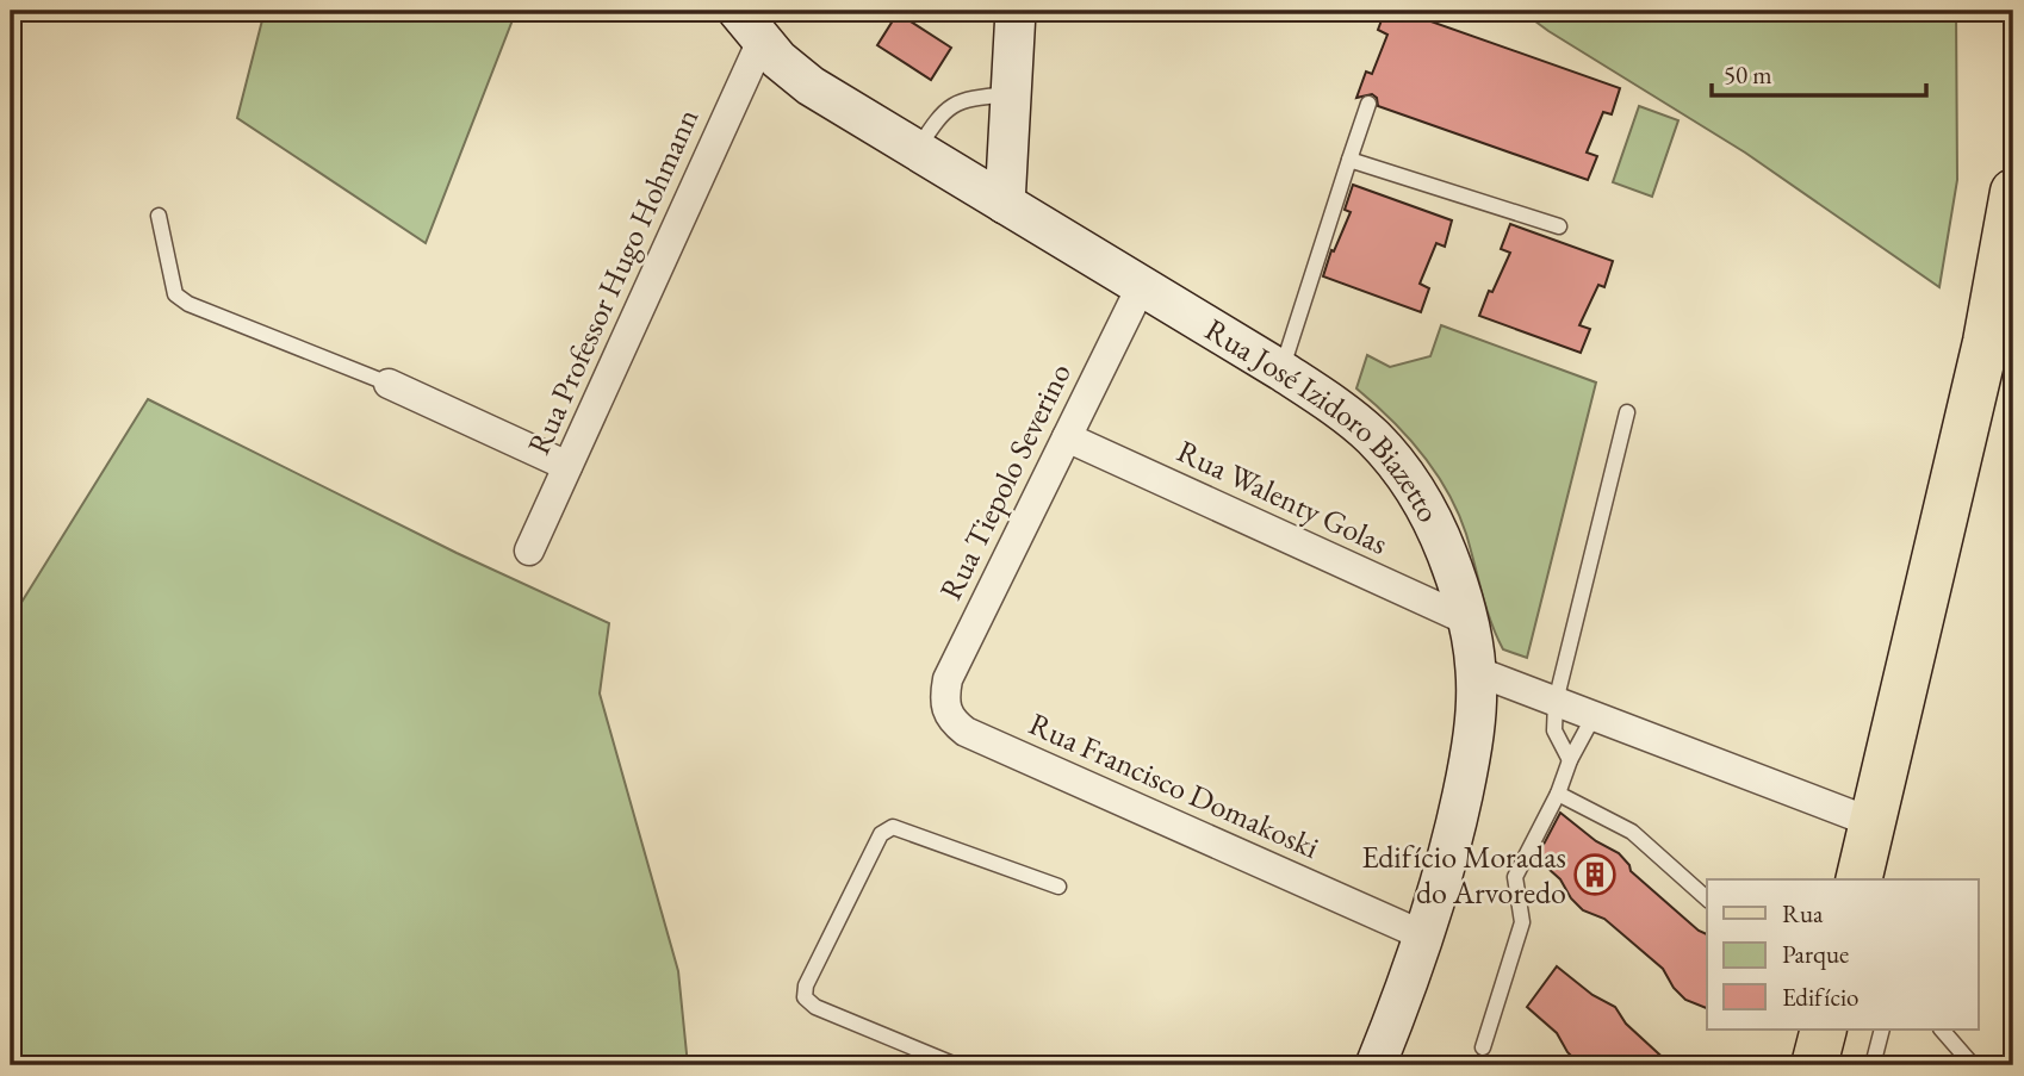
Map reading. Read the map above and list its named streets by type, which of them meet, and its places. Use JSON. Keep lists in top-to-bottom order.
{
  "streets": {
    "street": [
      "Rua Professor Hugo Hohmann",
      "Rua José Izidoro Biazetto",
      "Rua Tiepolo Severino",
      "Rua Walenty Golas",
      "Rua Francisco Domakoski"
    ]
  },
  "crossings": [
    ["Rua Professor Hugo Hohmann", "Rua José Izidoro Biazetto"],
    ["Rua José Izidoro Biazetto", "Rua Tiepolo Severino"],
    ["Rua José Izidoro Biazetto", "Rua Walenty Golas"],
    ["Rua José Izidoro Biazetto", "Rua Francisco Domakoski"],
    ["Rua Tiepolo Severino", "Rua Walenty Golas"],
    ["Rua Tiepolo Severino", "Rua Francisco Domakoski"]
  ],
  "places": {
    "building": ["Edifício Moradas do Arvoredo"]
  },
  "legend": ["Rua", "Parque", "Edifício"],
  "scale_bar": "50 m"
}
